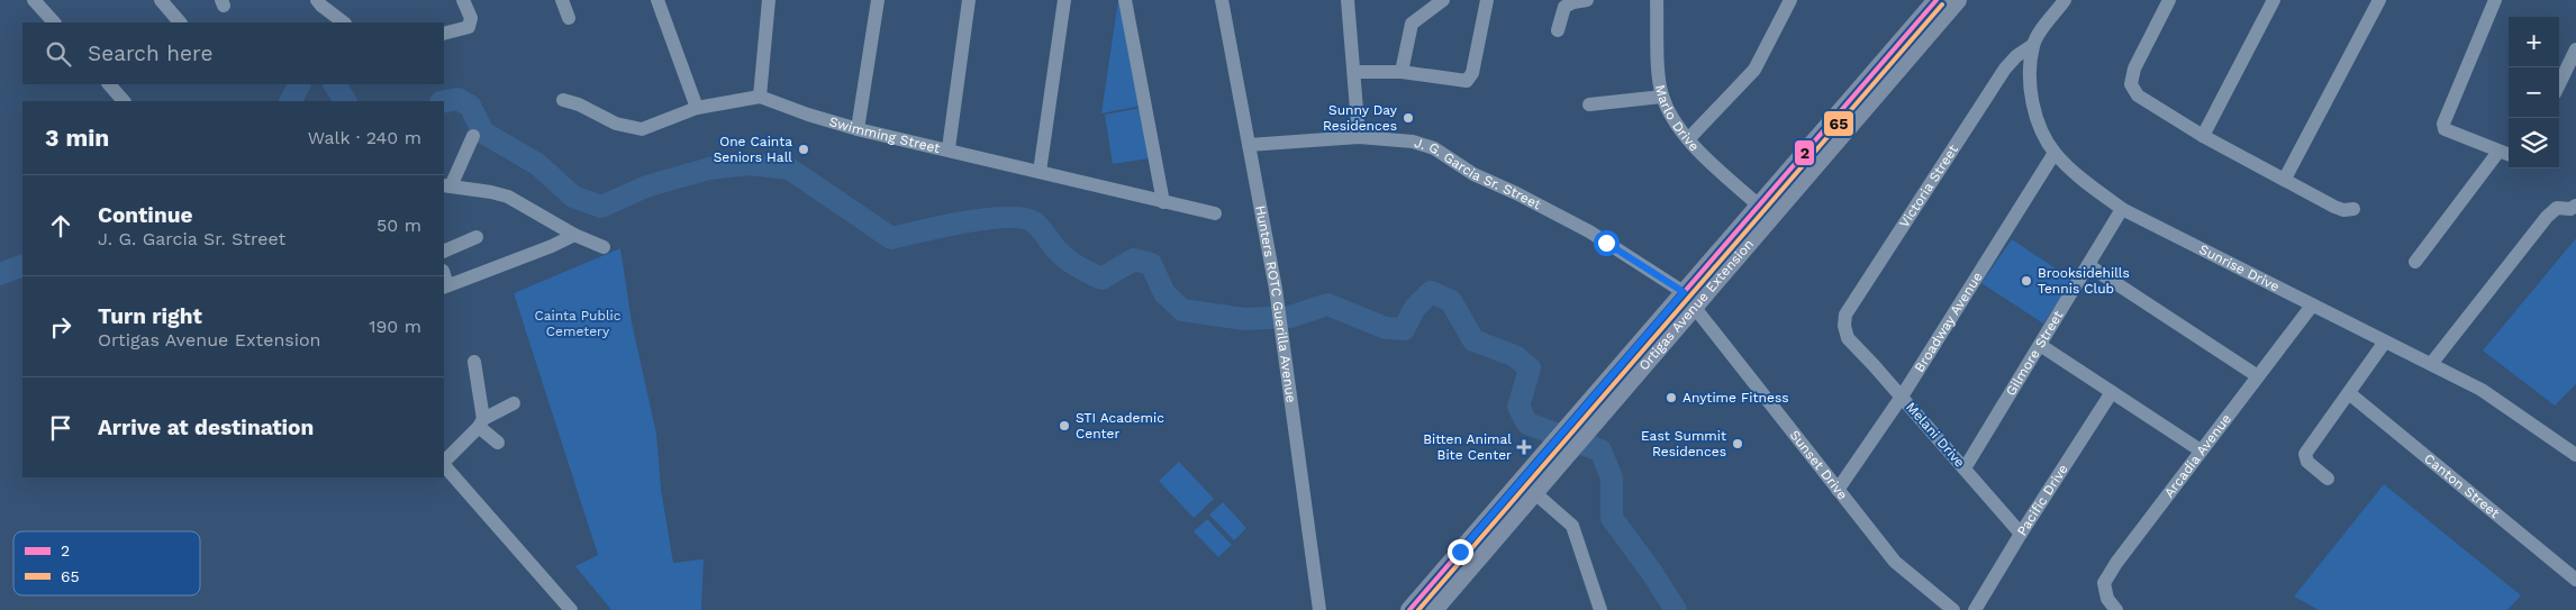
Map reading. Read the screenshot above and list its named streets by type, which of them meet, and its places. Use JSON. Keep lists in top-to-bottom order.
{
  "streets": {
    "main road": ["Ortigas Avenue Extension"],
    "street": [
      "Marlo Drive",
      "Swimming Street",
      "J. G. Garcia Sr. Street",
      "Victoria Street",
      "Sunrise Drive",
      "Hunters ROTC Guerilla Avenue",
      "Broadway Avenue",
      "Gilmore Street",
      "Melani Drive",
      "Arcadia Avenue",
      "Sunset Drive",
      "Canton Street",
      "Pacific Drive"
    ]
  },
  "crossings": [
    ["Marlo Drive", "Ortigas Avenue Extension"],
    ["J. G. Garcia Sr. Street", "Hunters ROTC Guerilla Avenue"],
    ["J. G. Garcia Sr. Street", "Ortigas Avenue Extension"],
    ["Victoria Street", "Sunrise Drive"],
    ["Victoria Street", "Melani Drive"],
    ["Sunrise Drive", "Broadway Avenue"],
    ["Sunrise Drive", "Gilmore Street"],
    ["Sunrise Drive", "Arcadia Avenue"],
    ["Ortigas Avenue Extension", "Sunset Drive"],
    ["Broadway Avenue", "Melani Drive"],
    ["Broadway Avenue", "Sunset Drive"],
    ["Gilmore Street", "Melani Drive"],
    ["Melani Drive", "Pacific Drive"]
  ],
  "parks": ["Cainta Public Cemetery"],
  "places": {
    "other": [
      "Sunny Day Residences",
      "One Cainta Seniors Hall",
      "Brooksidehills Tennis Club",
      "Anytime Fitness",
      "STI Academic Center",
      "East Summit Residences"
    ],
    "health": ["Bitten Animal Bite Center"]
  },
  "lines": ["transit line 2", "transit line 65"],
  "legend": ["2", "65"],
  "page": {
    "map_buttons": ["+", "−"],
    "search": "Search here",
    "heading": ["3 min", "Walk · 240 m"],
    "list": [
      ["Continue", "J. G. Garcia Sr. Street", "50 m"],
      ["Turn right", "Ortigas Avenue Extension", "190 m"],
      "Arrive at destination"
    ]
  }
}
